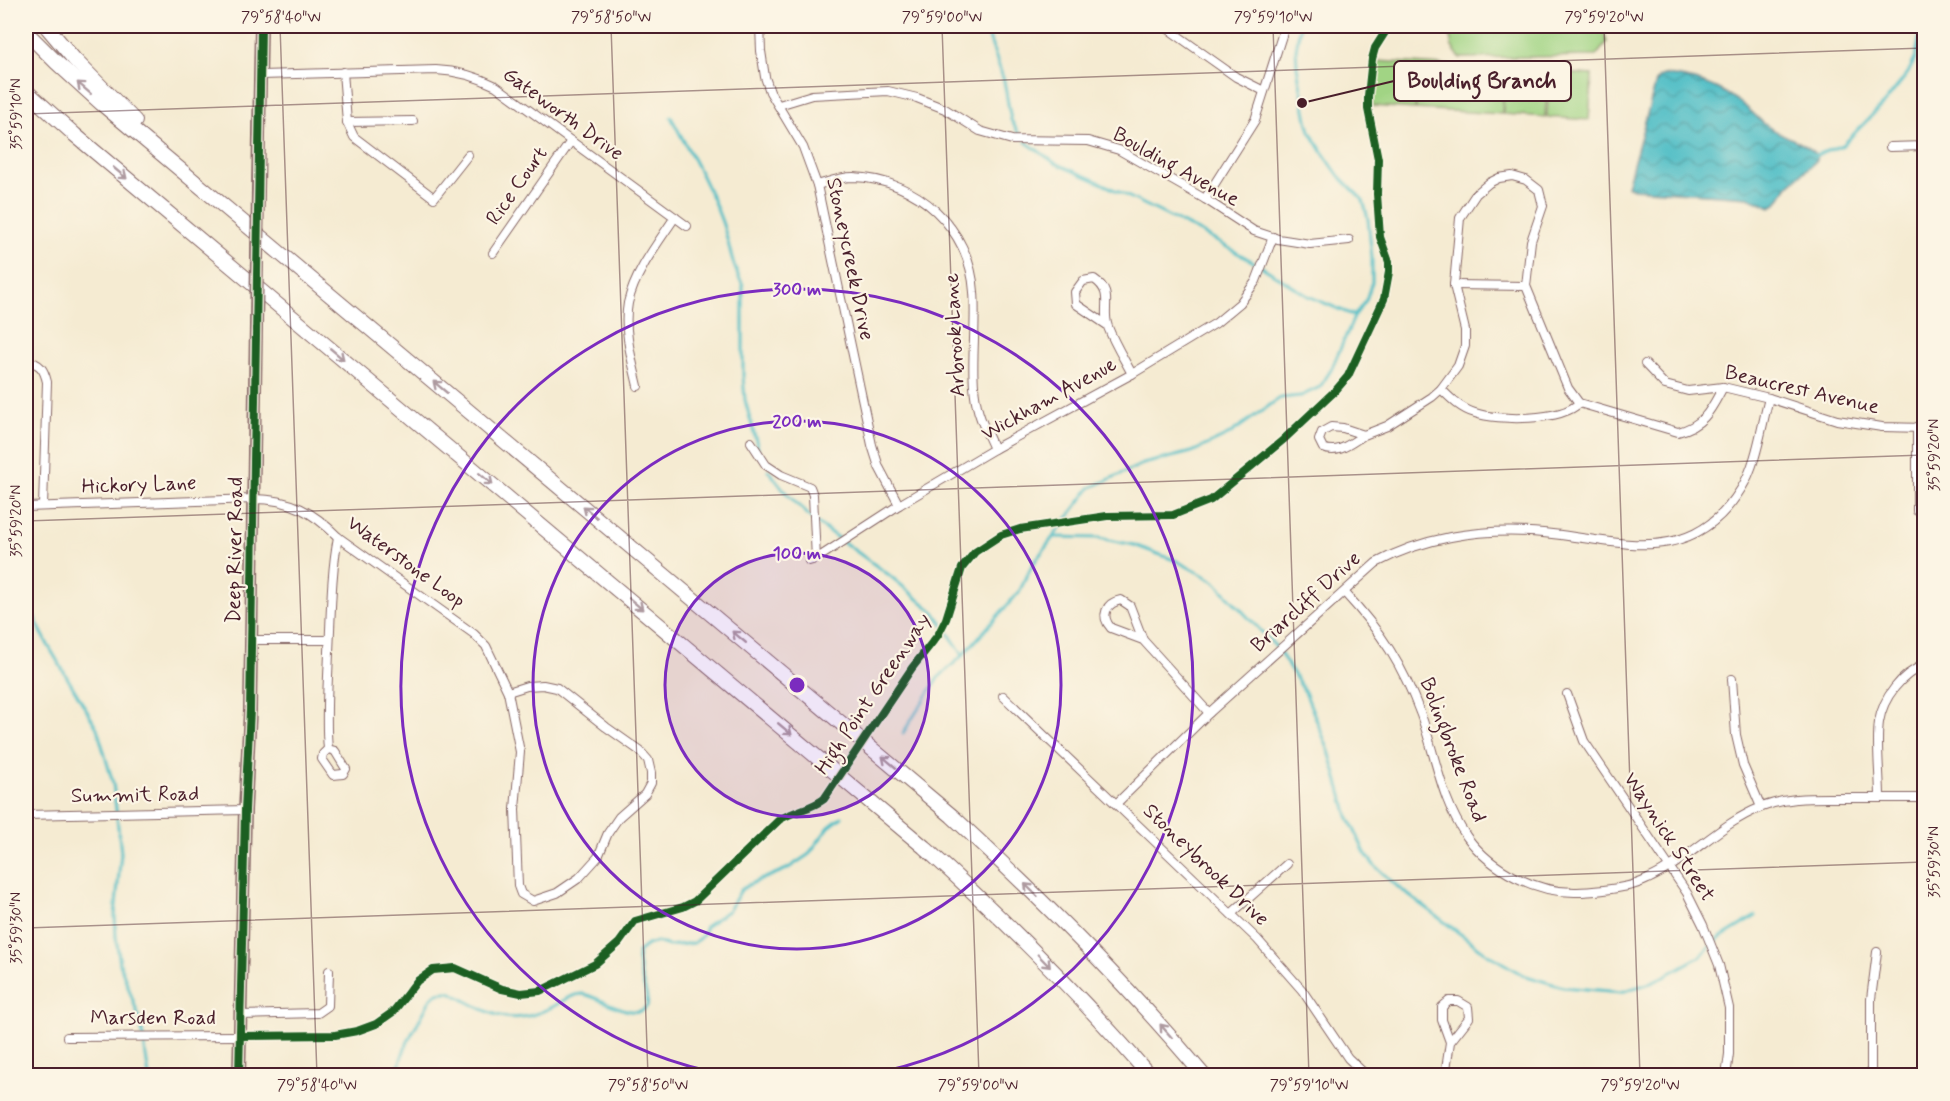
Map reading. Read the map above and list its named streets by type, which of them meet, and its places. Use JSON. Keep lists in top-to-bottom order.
{
  "streets": {
    "street": [
      "Gateworth Drive",
      "Boulding Avenue",
      "Rice Court",
      "Stoneycreek Drive",
      "Arbrook Lane",
      "Beaucrest Avenue",
      "Wickham Avenue",
      "Hickory Lane",
      "Deep River Road",
      "Waterstone Loop",
      "Briarcliff Drive",
      "Bolingbroke Road",
      "Summit Road",
      "Waynick Street",
      "Stoneybrook Drive",
      "Marsden Road"
    ],
    "cycle path": ["High Point Greenway"]
  },
  "crossings": [
    ["Gateworth Drive", "Rice Court"],
    ["Gateworth Drive", "Deep River Road"],
    ["Boulding Avenue", "Stoneycreek Drive"],
    ["Boulding Avenue", "Wickham Avenue"],
    ["Stoneycreek Drive", "Arbrook Lane"],
    ["Stoneycreek Drive", "Wickham Avenue"],
    ["Arbrook Lane", "Wickham Avenue"],
    ["Beaucrest Avenue", "Briarcliff Drive"],
    ["Hickory Lane", "Deep River Road"],
    ["Hickory Lane", "Waterstone Loop"],
    ["Deep River Road", "Waterstone Loop"],
    ["Deep River Road", "Summit Road"],
    ["Deep River Road", "Marsden Road"],
    ["Briarcliff Drive", "Bolingbroke Road"],
    ["Briarcliff Drive", "Stoneybrook Drive"],
    ["Bolingbroke Road", "Waynick Street"]
  ],
  "places": ["Boulding Branch"],
  "coordinates": [
    "79°58'40\"W",
    "79°58'50\"W",
    "79°59'00\"W",
    "79°59'10\"W",
    "79°59'20\"W",
    "35°59'10\"N",
    "35°59'20\"N",
    "35°59'30\"N"
  ],
  "rings": ["300 m", "200 m", "100 m"]
}
